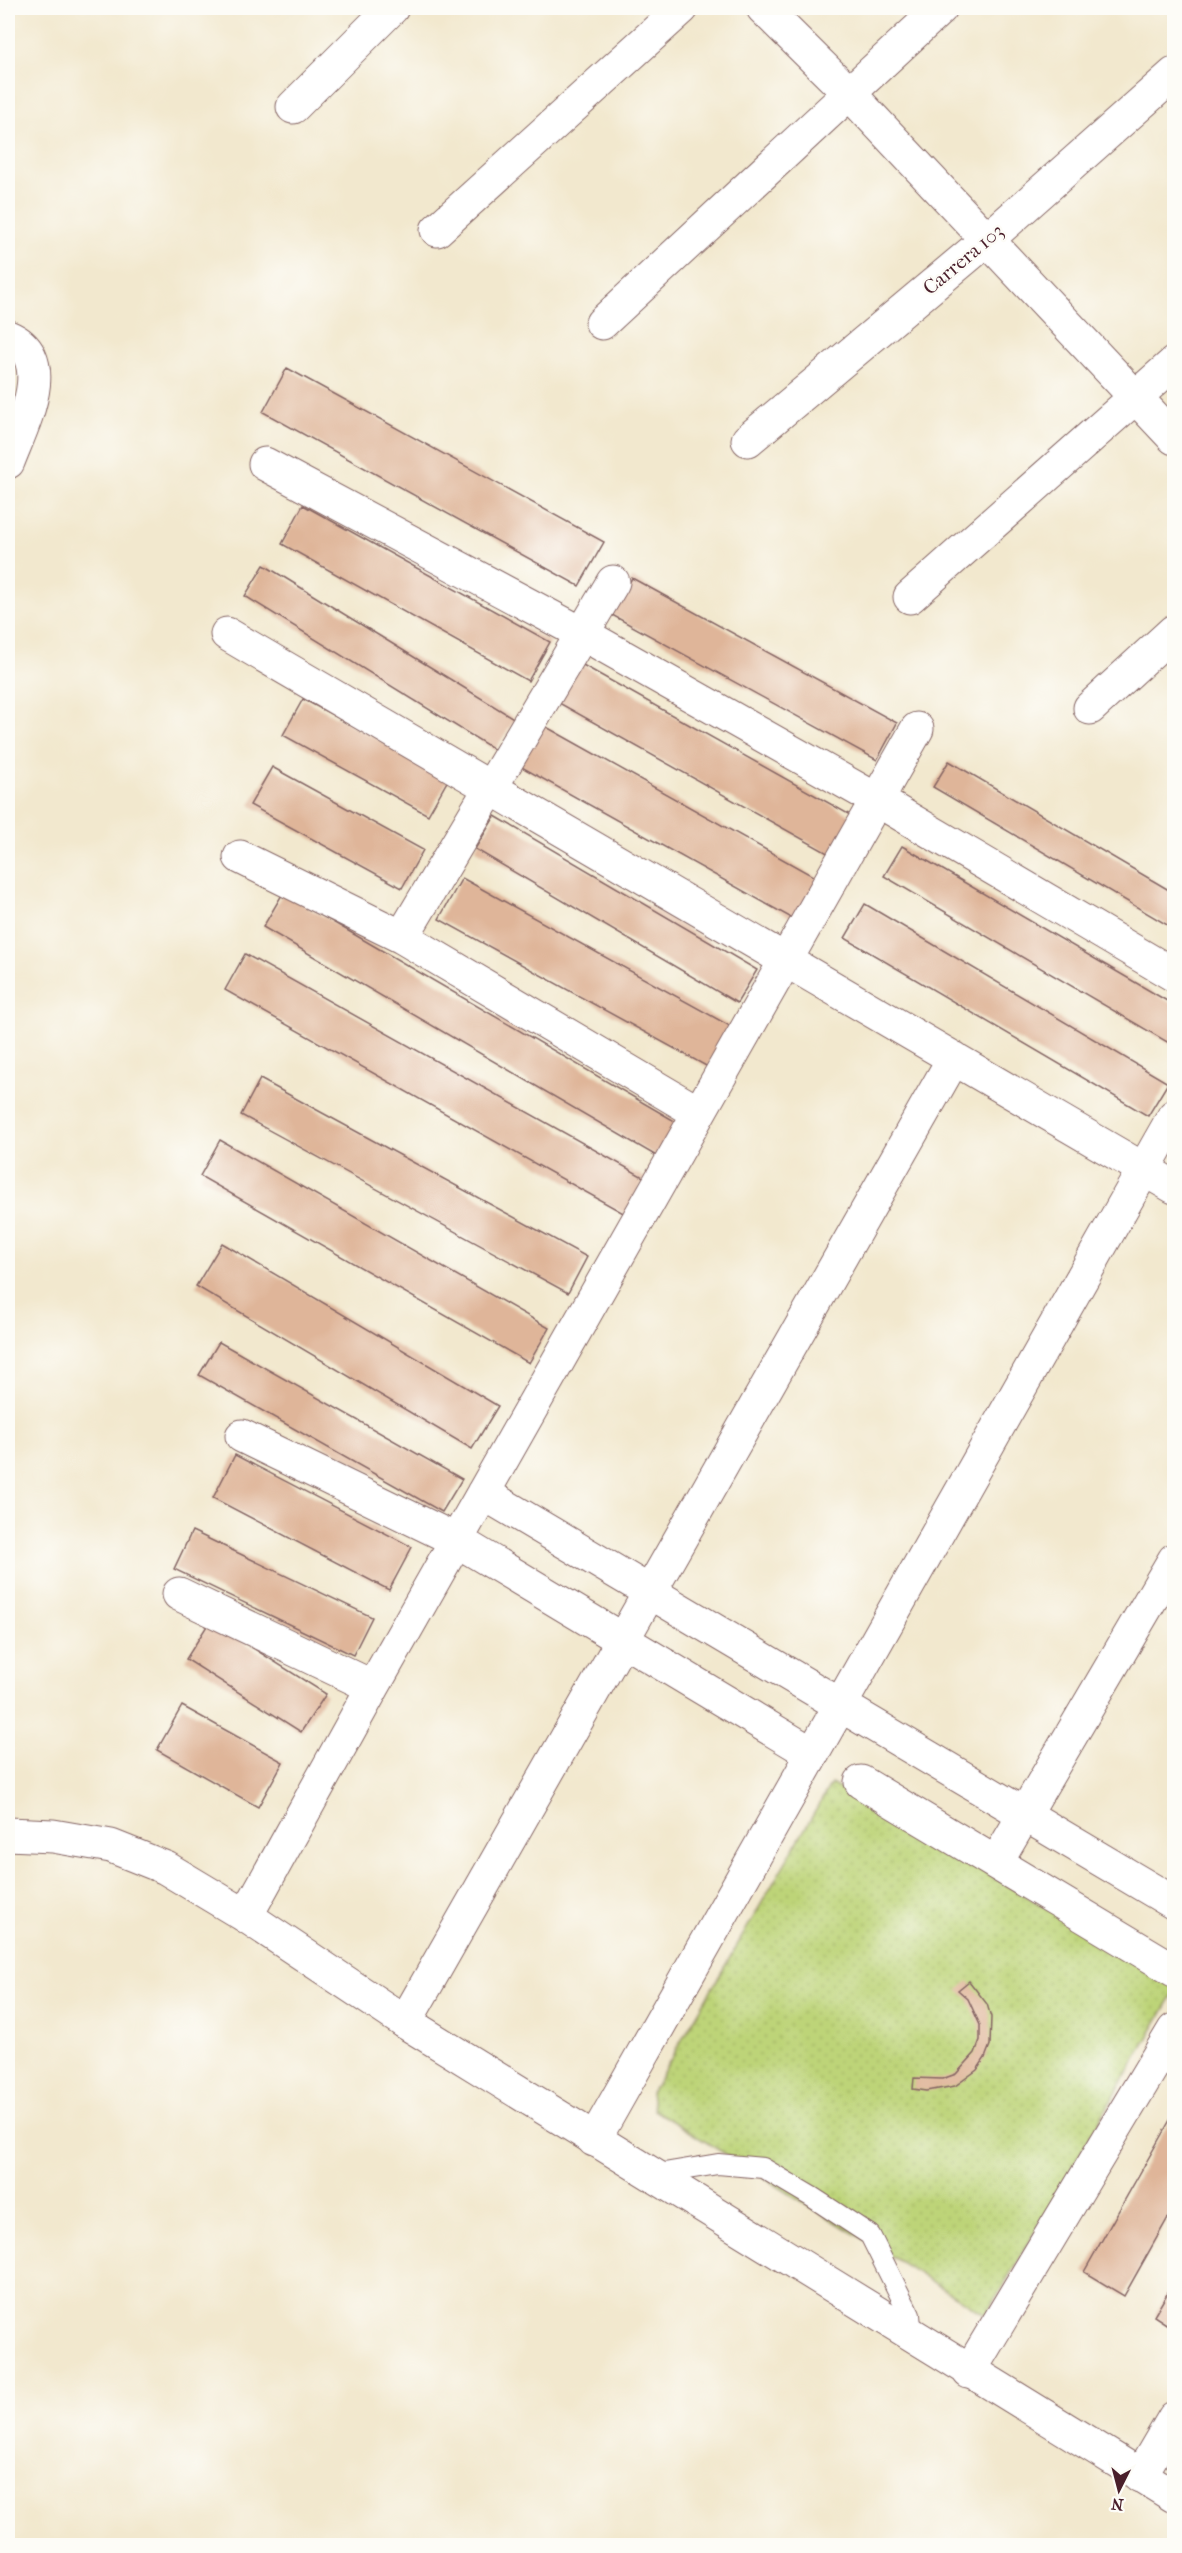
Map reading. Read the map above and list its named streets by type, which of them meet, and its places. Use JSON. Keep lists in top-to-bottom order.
{
  "streets": {
    "street": ["Carrera 103"]
  },
  "north": "bottom"
}
